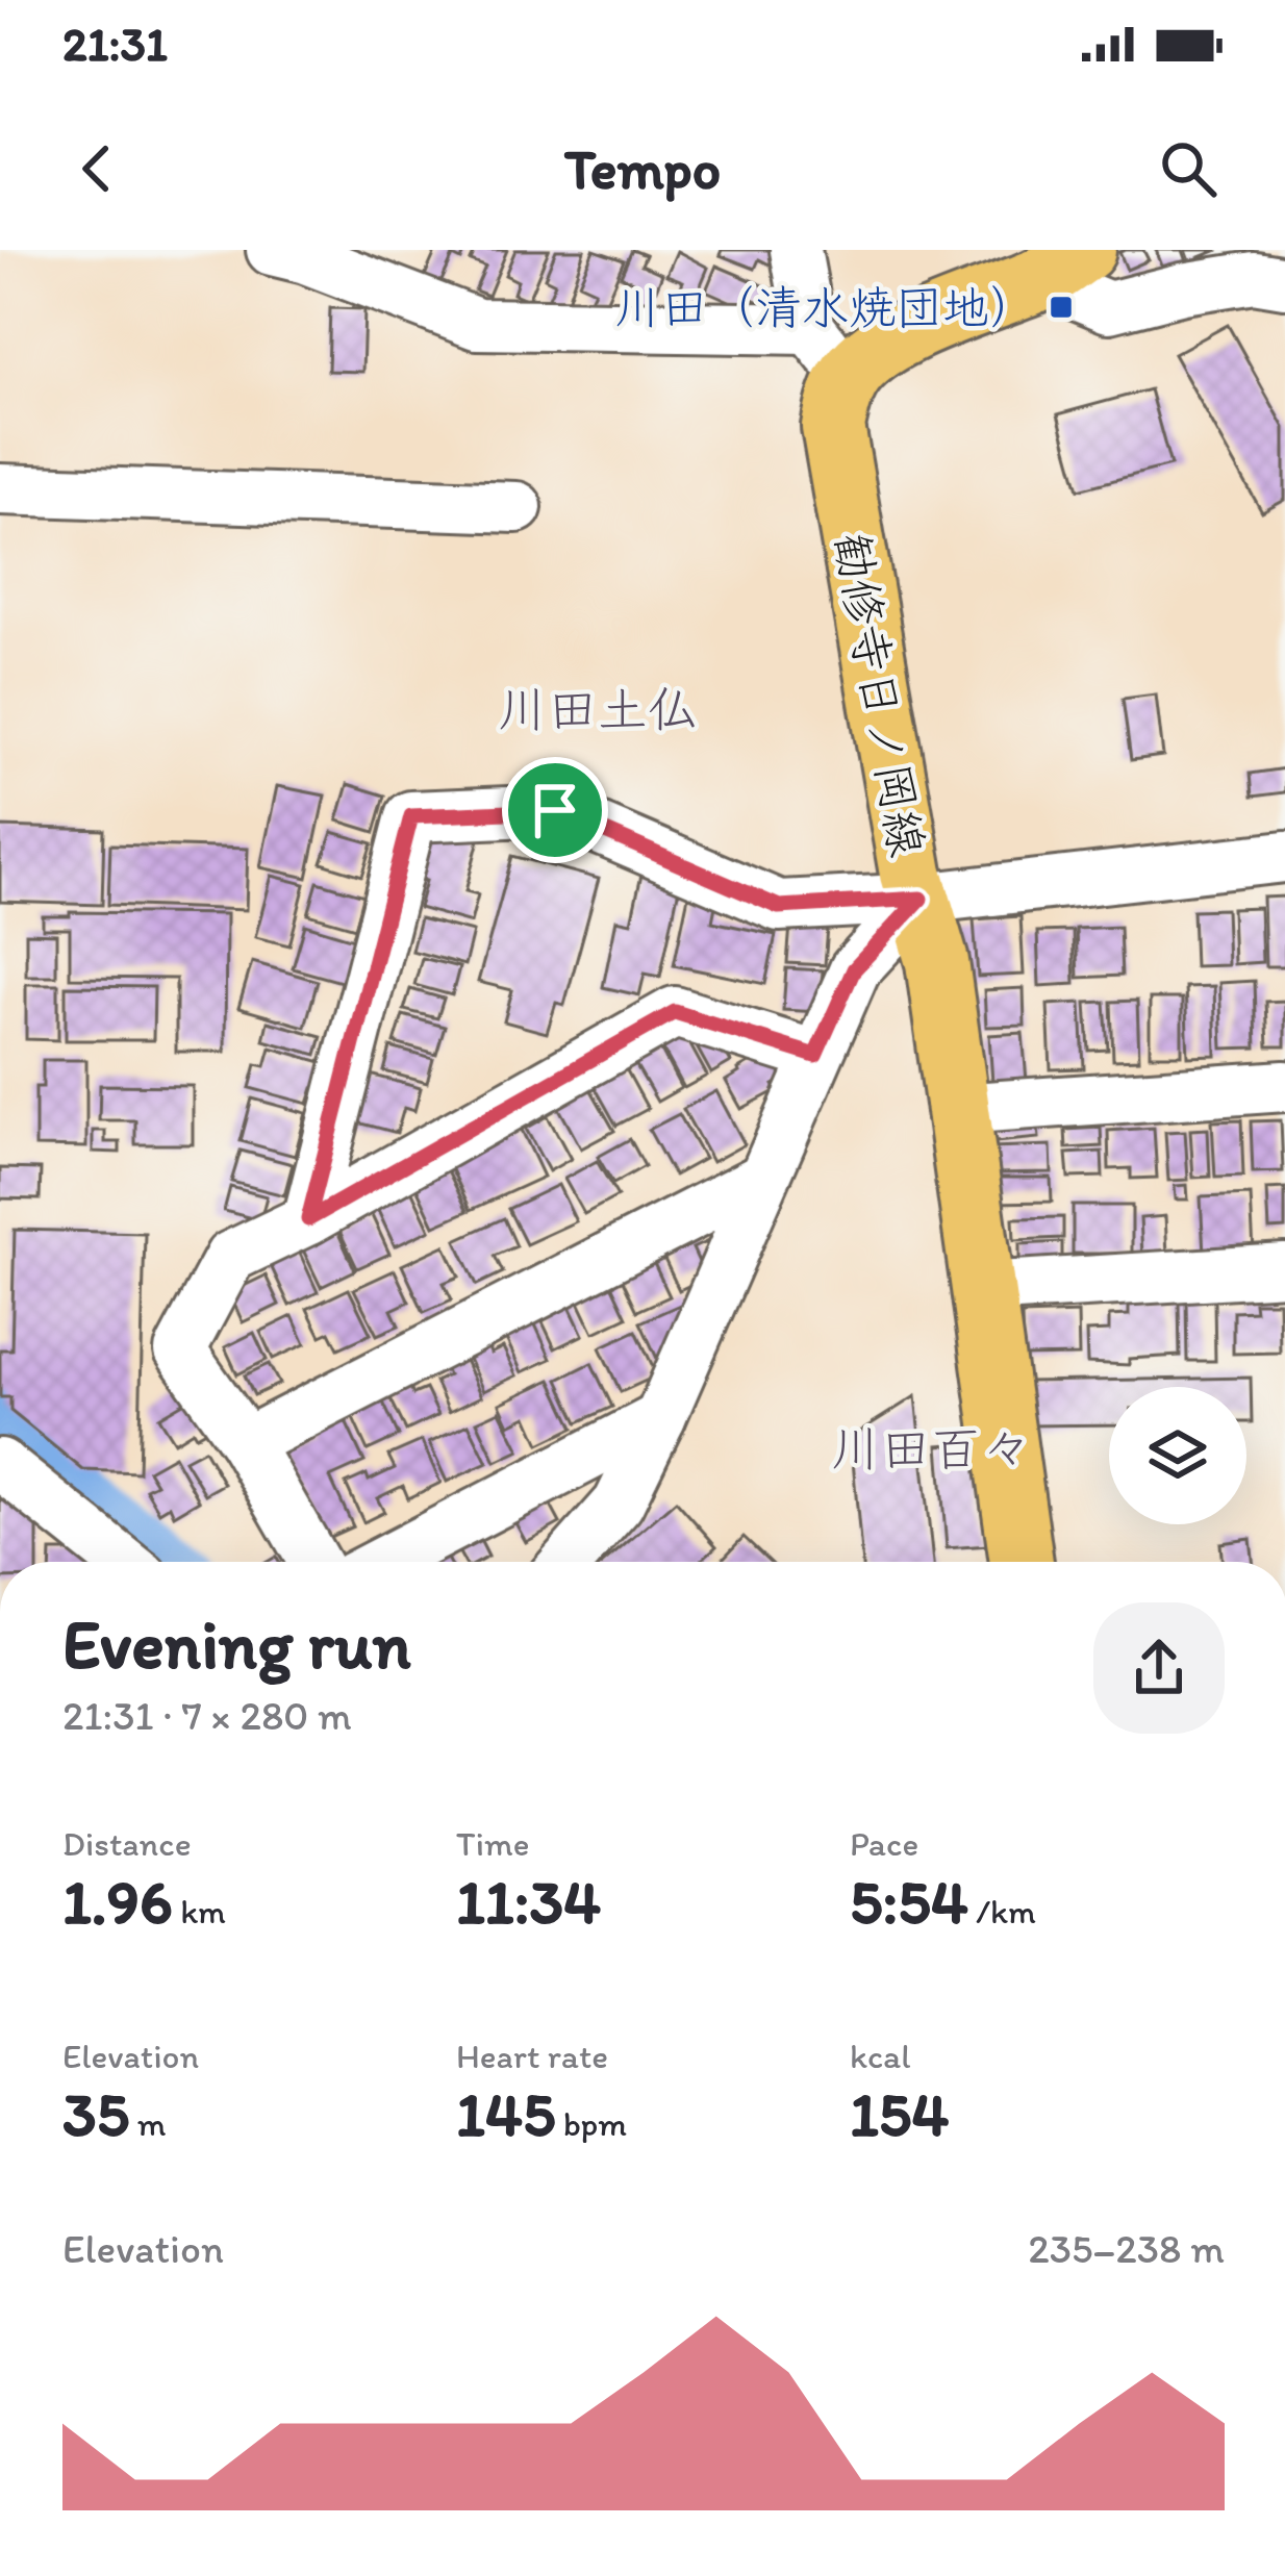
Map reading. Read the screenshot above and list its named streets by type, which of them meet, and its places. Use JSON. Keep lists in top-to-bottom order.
{
  "streets": {
    "main road": ["勧修寺日ノ岡線"]
  },
  "districts": ["川田土仏", "川田百々"],
  "places": {
    "transit": ["川田（清水焼団地）"]
  },
  "page": {
    "status": "21:31",
    "header": "Tempo",
    "heading": ["Evening run", "21:31 · 7 × 280 m"],
    "stats": [
      ["Distance", "1.96 km"],
      ["Time", "11:34"],
      ["Pace", "5:54 /km"],
      ["Elevation", "35 m"],
      ["Heart rate", "145 bpm"],
      ["kcal", "154"]
    ],
    "chart": ["Elevation", "235–238 m"]
  }
}
